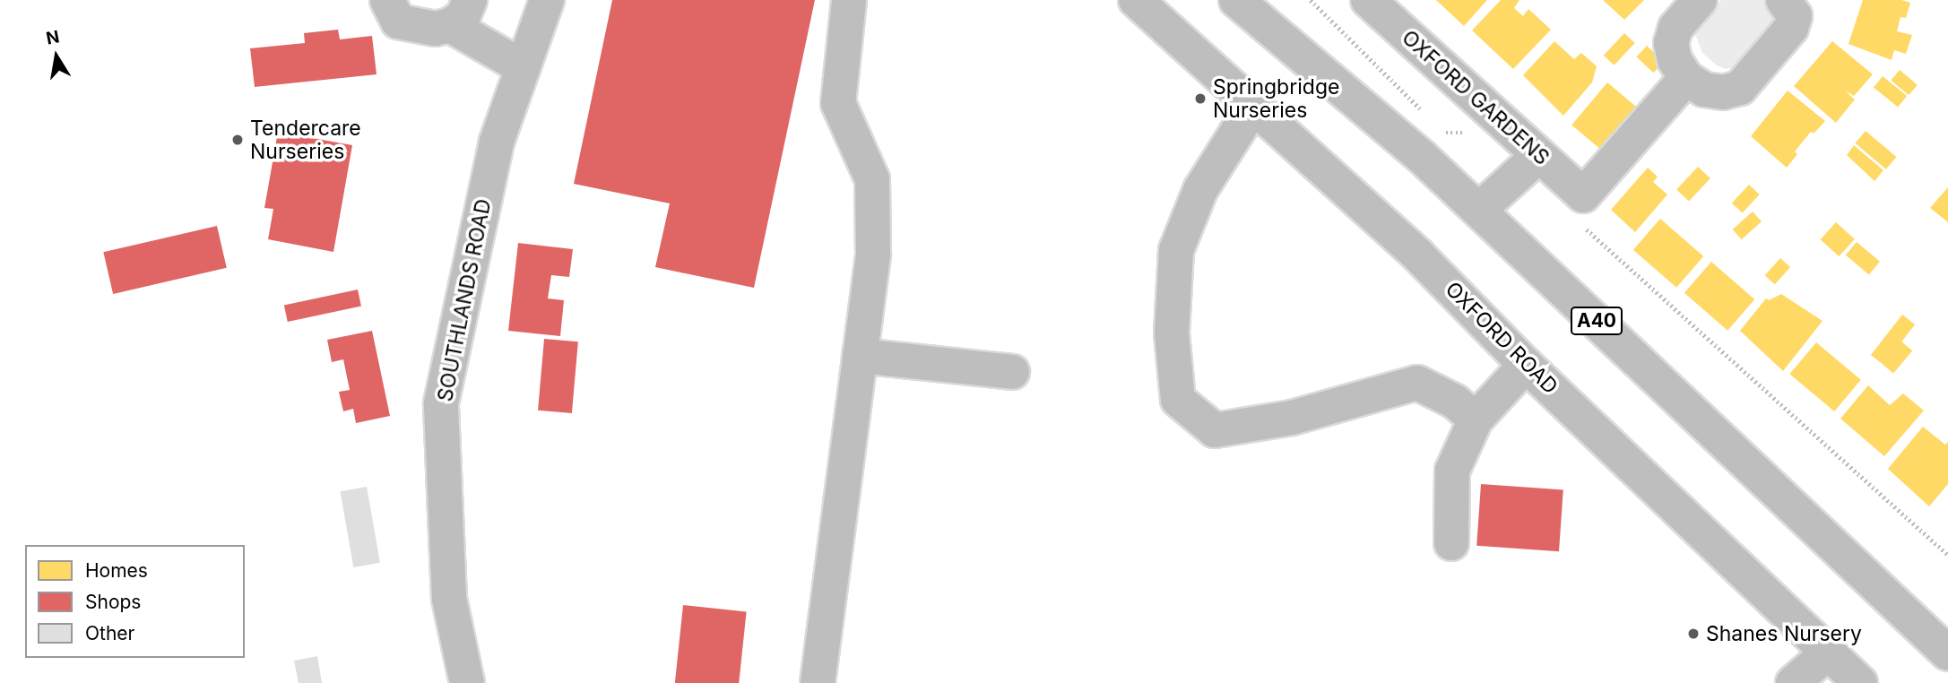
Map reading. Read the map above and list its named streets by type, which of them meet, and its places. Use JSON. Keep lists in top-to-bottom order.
{
  "streets": {
    "main road": [
      "OXFORD GARDENS",
      "SOUTHLANDS ROAD",
      "A40",
      "OXFORD ROAD"
    ]
  },
  "places": ["Springbridge Nurseries", "Tendercare Nurseries", "Shanes Nursery"],
  "legend": ["Homes", "Shops", "Other"],
  "north": "top"
}
